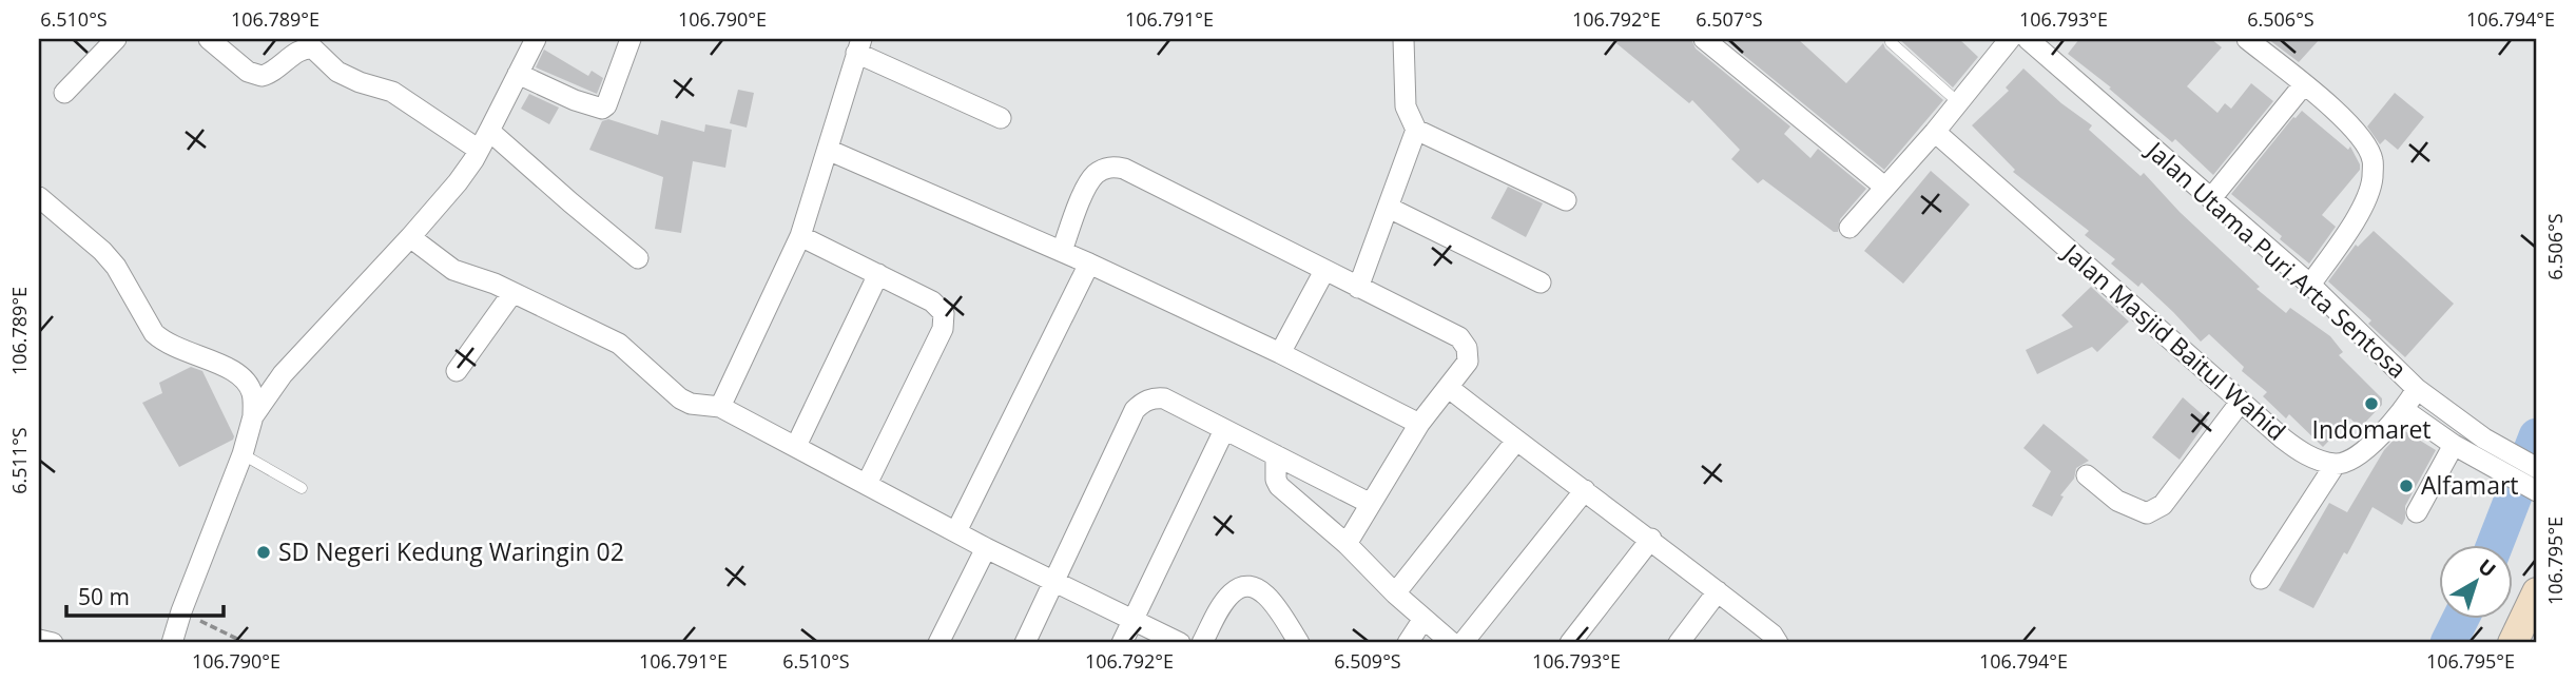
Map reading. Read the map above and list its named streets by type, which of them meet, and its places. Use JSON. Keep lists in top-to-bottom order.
{
  "streets": {
    "street": ["Jalan Utama Puri Arta Sentosa", "Jalan Masjid Baitul Wahid"]
  },
  "places": ["Indomaret", "Alfamart", "SD Negeri Kedung Waringin 02"],
  "scale_bar": "50 m",
  "north": "top right",
  "coordinates": [
    "6.510°S",
    "106.789°E",
    "106.790°E",
    "106.791°E",
    "106.792°E",
    "6.507°S",
    "106.793°E",
    "6.506°S",
    "106.794°E",
    "6.511°S",
    "106.795°E",
    "6.509°S"
  ]
}
